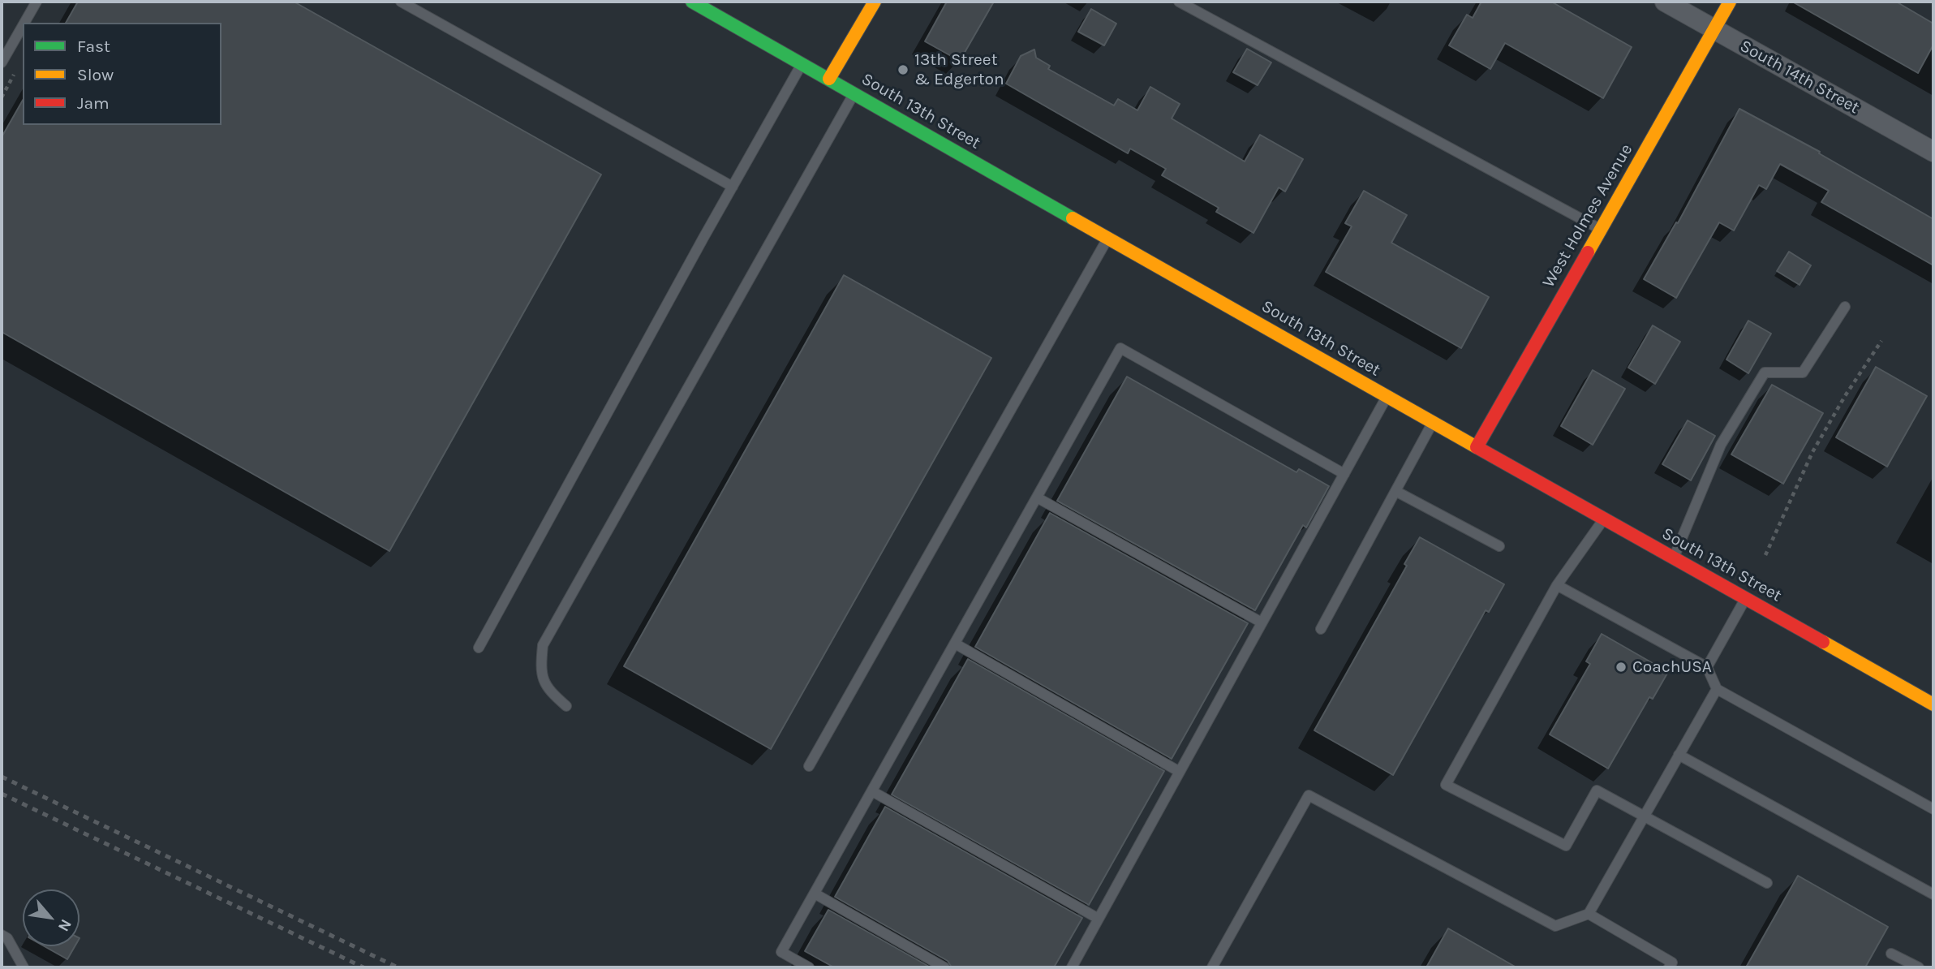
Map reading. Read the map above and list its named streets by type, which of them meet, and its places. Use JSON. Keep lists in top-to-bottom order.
{
  "streets": {
    "street": ["South 14th Street", "South 13th Street", "West Holmes Avenue"]
  },
  "crossings": [
    ["South 14th Street", "West Holmes Avenue"],
    ["South 13th Street", "West Holmes Avenue"]
  ],
  "places": ["13th Street & Edgerton", "CoachUSA"],
  "legend": ["Fast", "Slow", "Jam"],
  "north": "bottom right"
}
